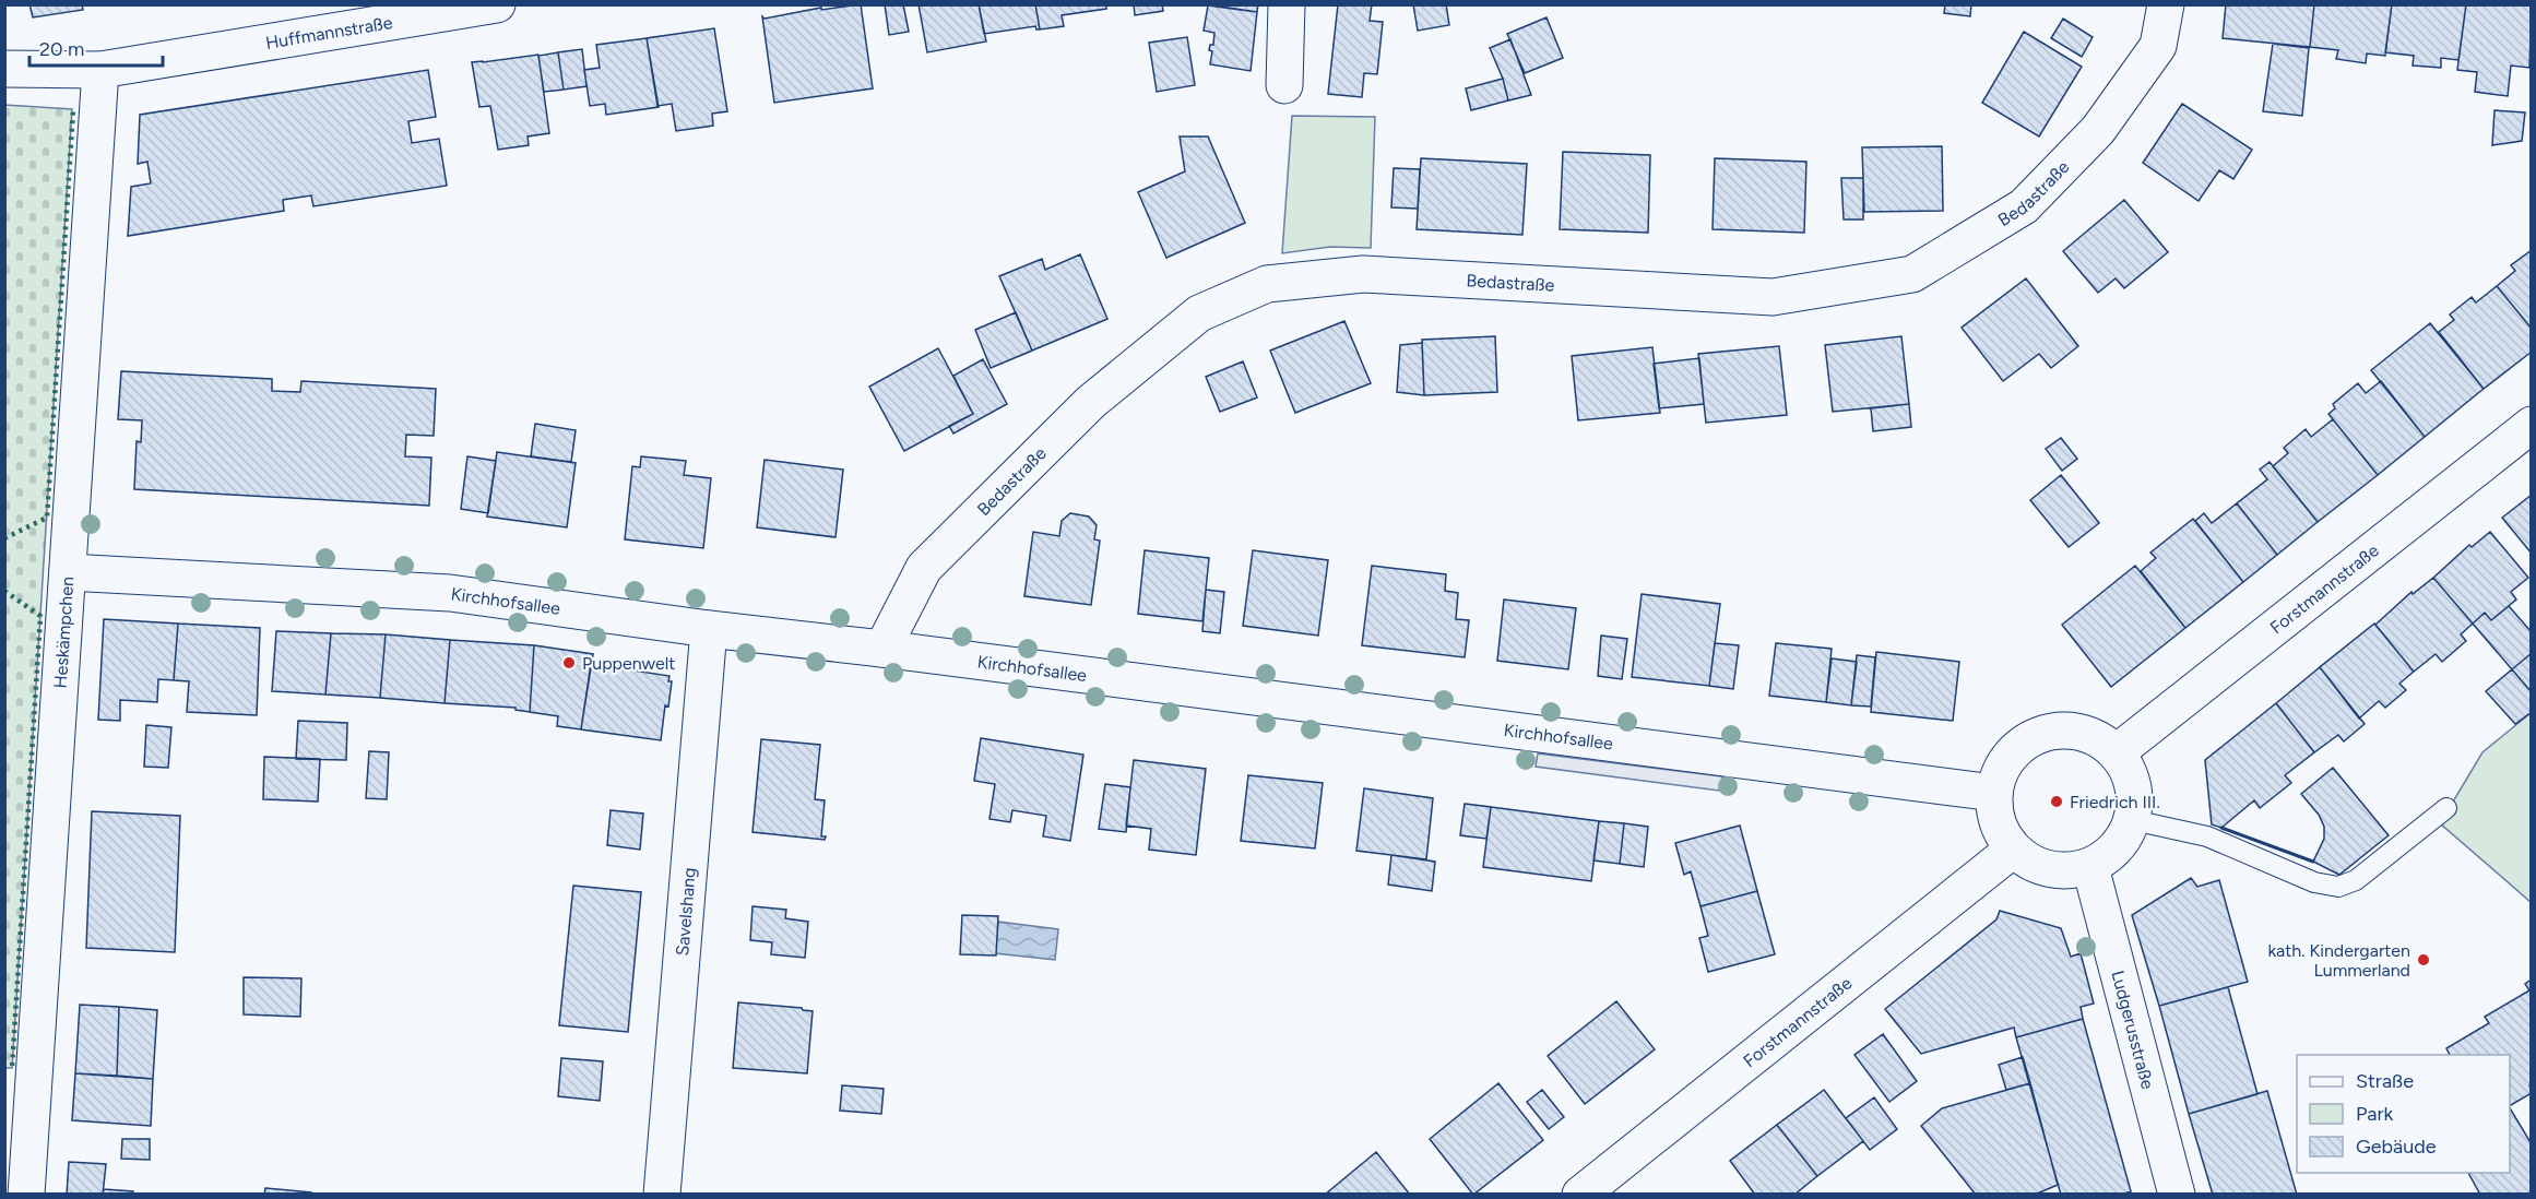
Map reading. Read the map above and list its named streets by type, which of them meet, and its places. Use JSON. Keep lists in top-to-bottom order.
{
  "streets": {
    "street": [
      "Huffmannstraße",
      "Bedastraße",
      "Forstmannstraße",
      "Kirchhofsallee",
      "Heskämpchen",
      "Savelshang",
      "Ludgerusstraße"
    ]
  },
  "crossings": [
    ["Huffmannstraße", "Heskämpchen"],
    ["Bedastraße", "Kirchhofsallee"],
    ["Forstmannstraße", "Kirchhofsallee"],
    ["Forstmannstraße", "Ludgerusstraße"],
    ["Kirchhofsallee", "Heskämpchen"],
    ["Kirchhofsallee", "Savelshang"],
    ["Kirchhofsallee", "Ludgerusstraße"]
  ],
  "places": ["Puppenwelt", "Friedrich III.", "kath. Kindergarten Lummerland"],
  "legend": ["Straße", "Park", "Gebäude"],
  "scale_bar": "20 m"
}
